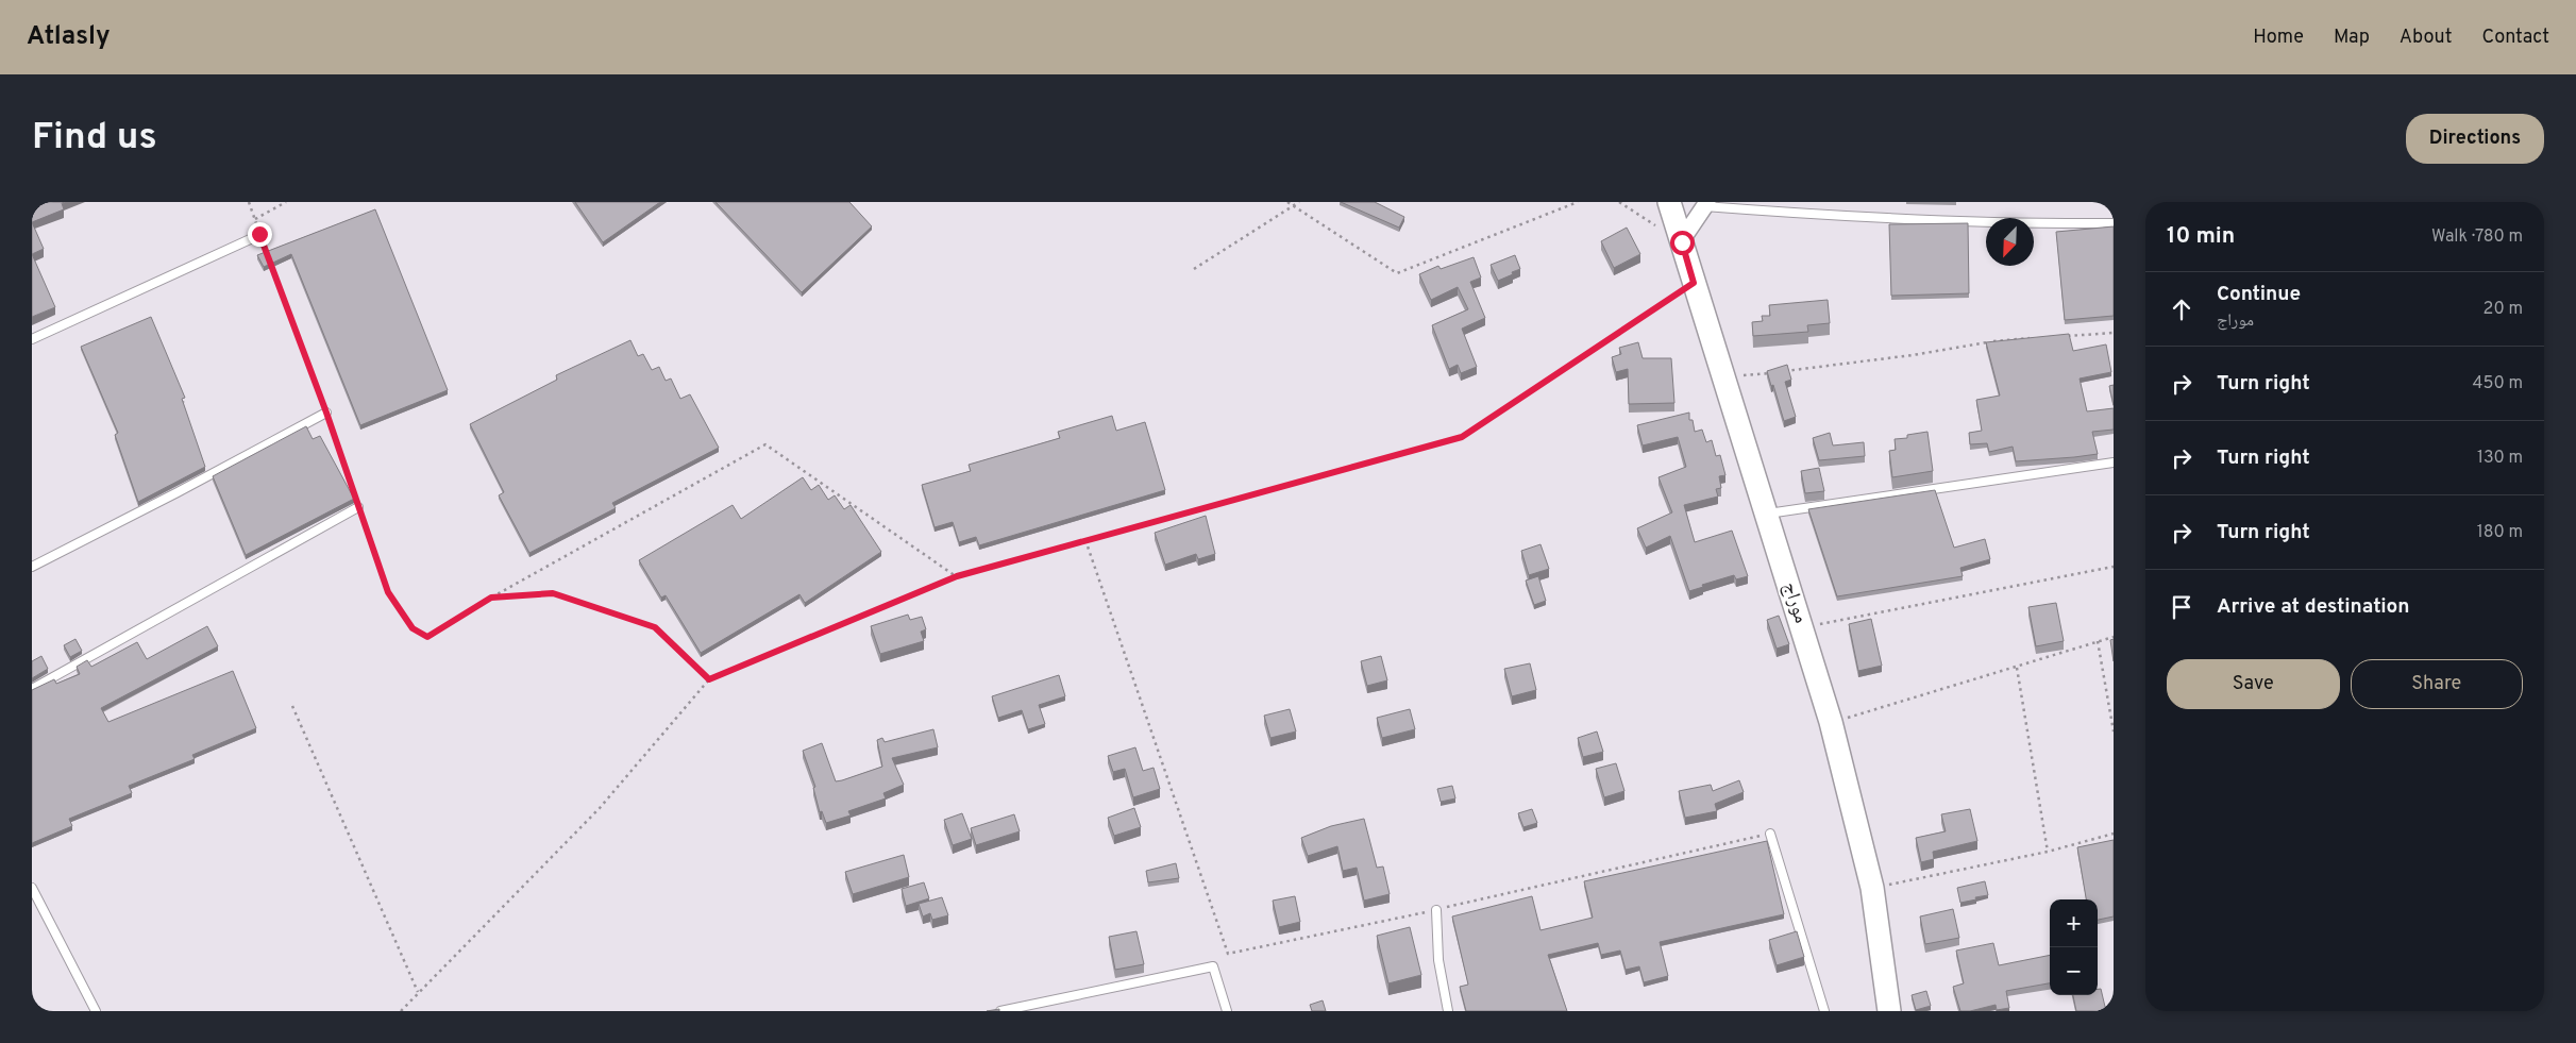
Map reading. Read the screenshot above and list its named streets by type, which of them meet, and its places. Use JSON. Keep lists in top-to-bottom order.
{
  "streets": {
    "main road": ["موراج"]
  },
  "north": "bottom left",
  "page": {
    "header": "Atlasly",
    "nav": [
      "Home",
      "Map",
      "About",
      "Contact"
    ],
    "buttons": [
      "Directions",
      ["Save", "Share"]
    ],
    "title": "Find us",
    "heading": ["10 min", "Walk · 780 m"],
    "list": [
      ["Continue", "موراج", "20 m"],
      ["Turn right", "450 m"],
      ["Turn right", "130 m"],
      ["Turn right", "180 m"],
      "Arrive at destination"
    ],
    "map_buttons": ["+", "−"]
  }
}
